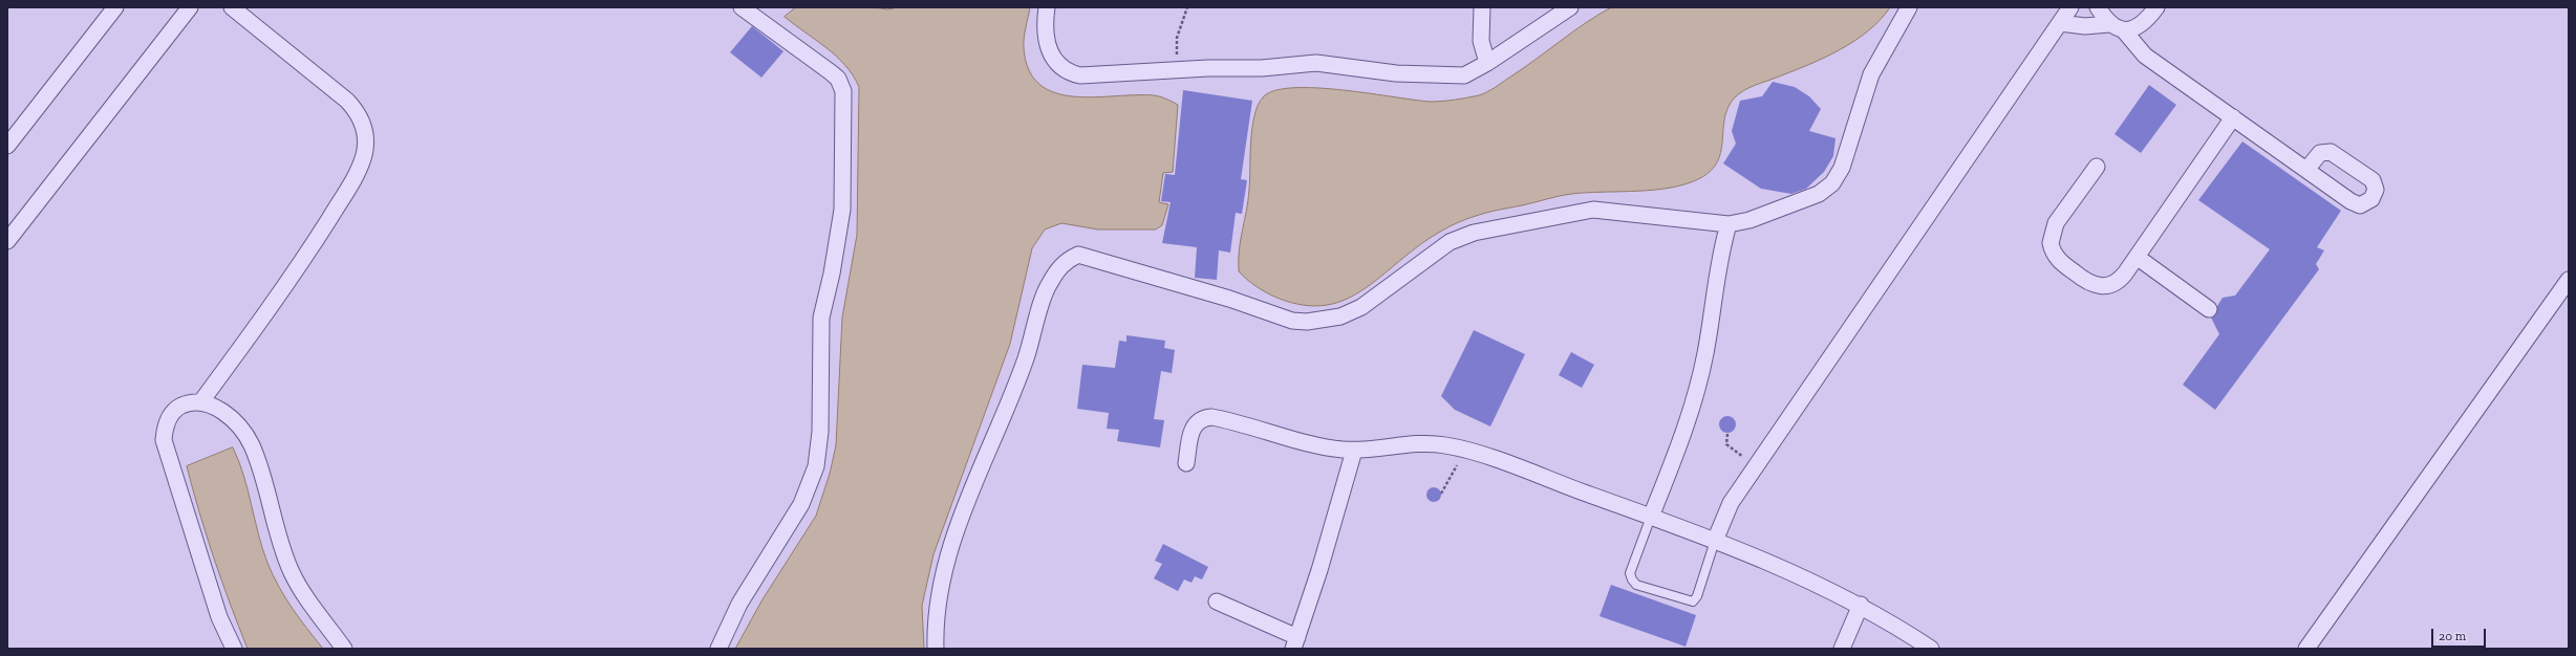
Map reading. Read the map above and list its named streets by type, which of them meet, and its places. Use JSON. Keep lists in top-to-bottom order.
{
  "scale_bar": "20 m"
}
